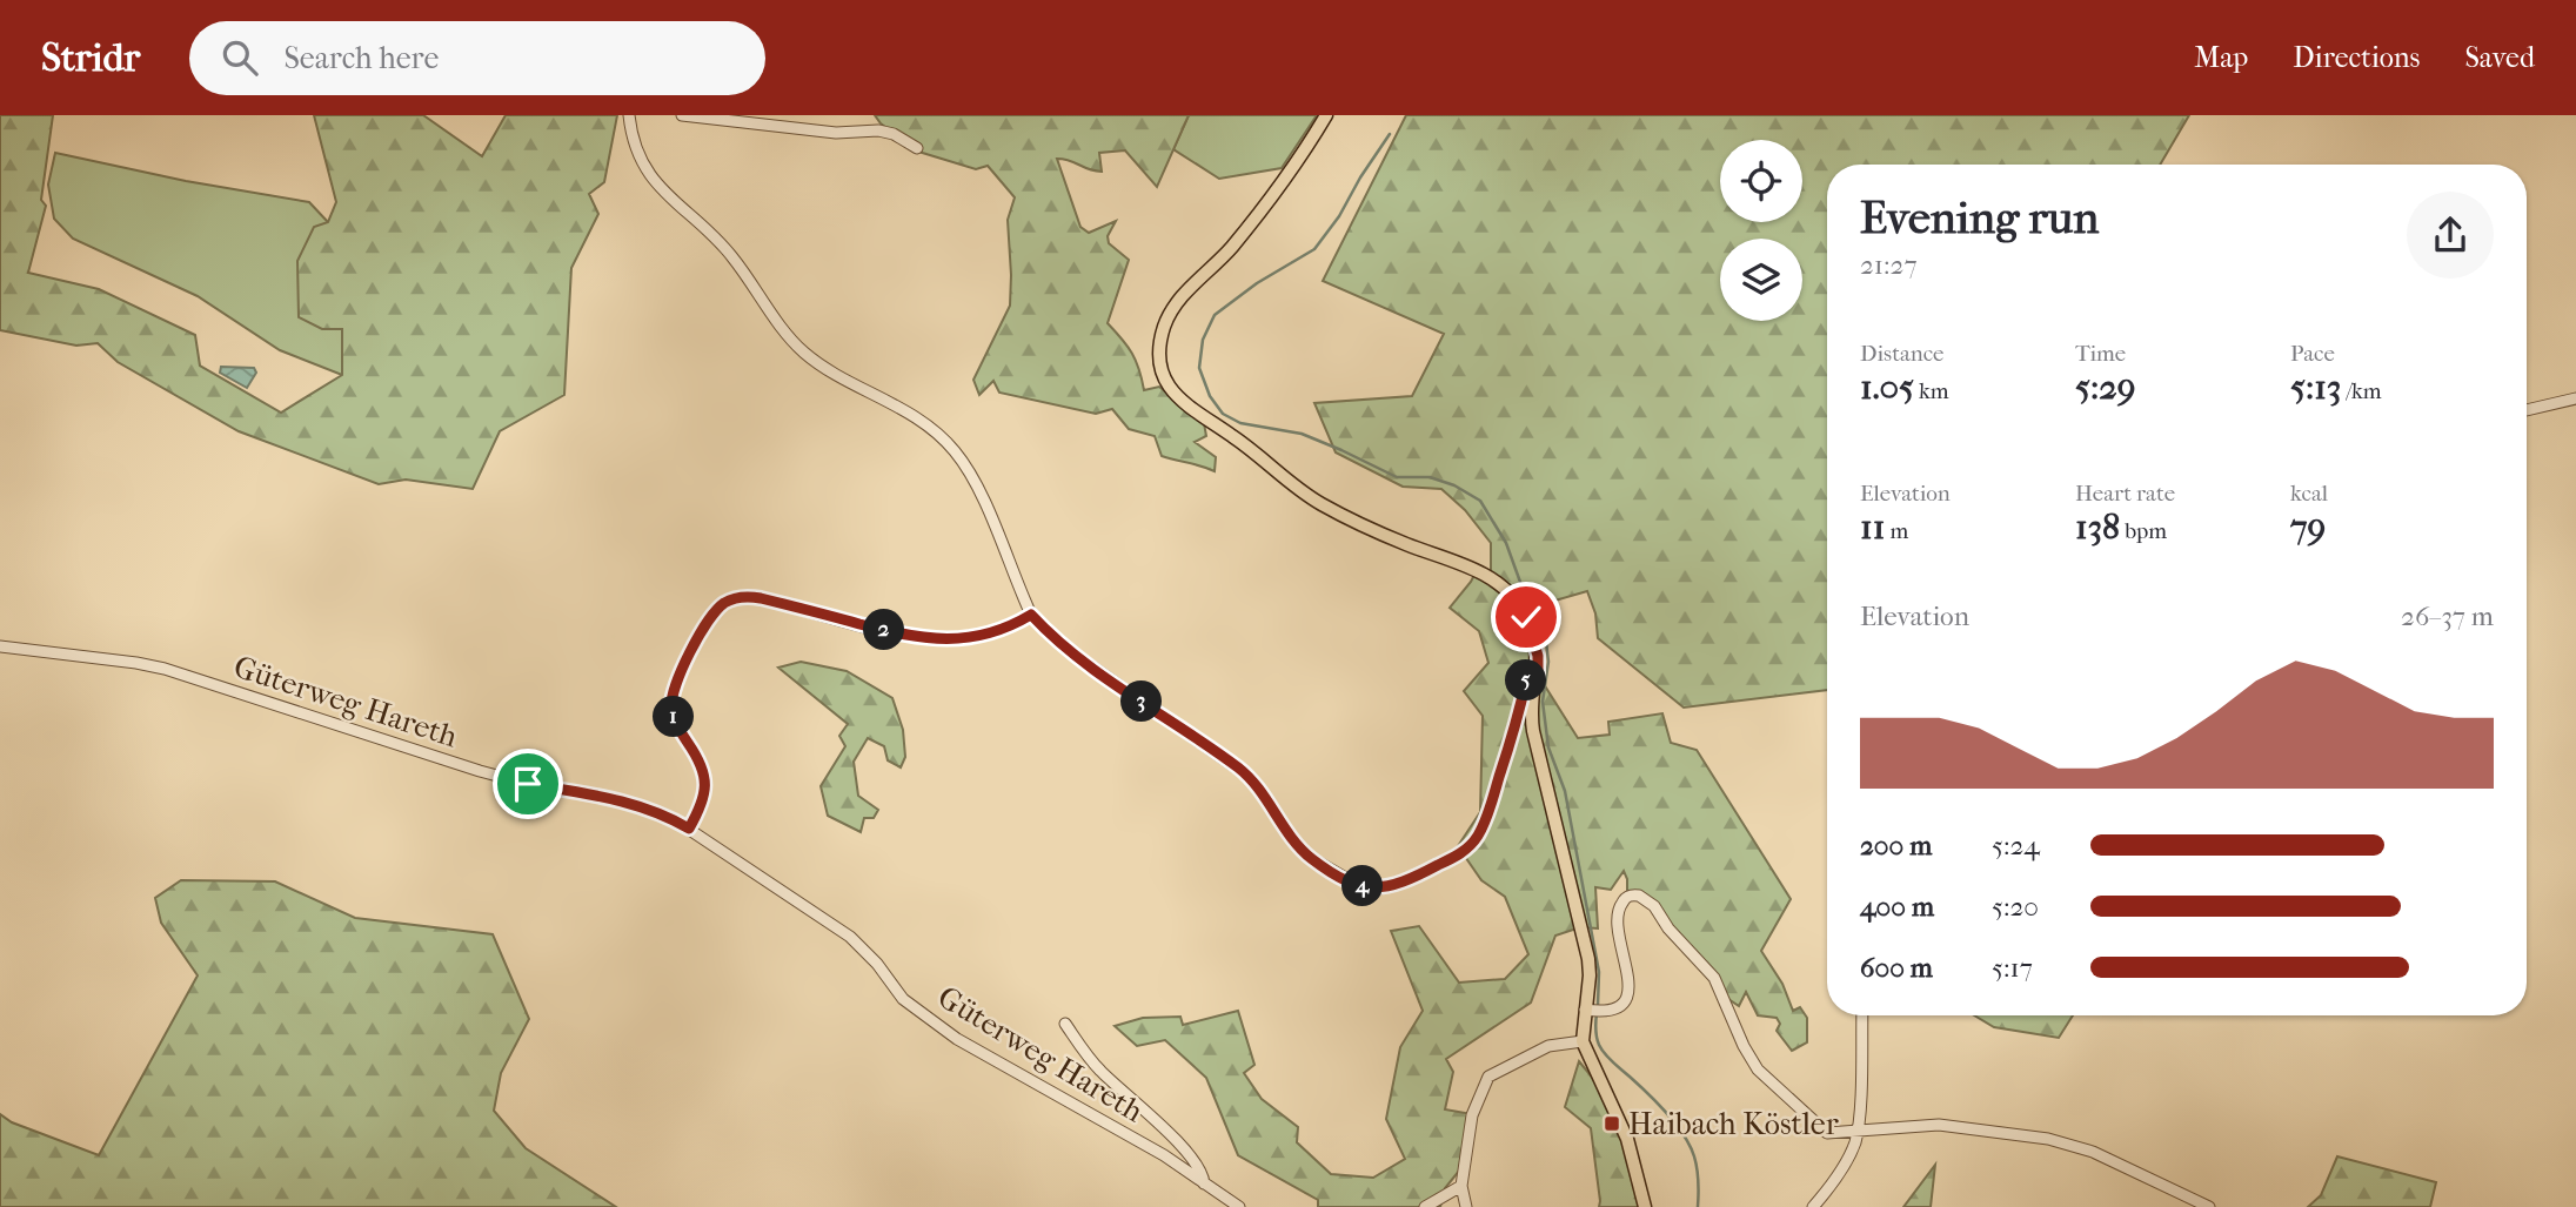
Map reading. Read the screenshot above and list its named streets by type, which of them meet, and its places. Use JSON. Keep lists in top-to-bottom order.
{
  "streets": {
    "street": ["Güterweg Hareth"]
  },
  "places": {
    "transit": ["Haibach Köstler"]
  },
  "page": {
    "header": "Stridr",
    "search": "Search here",
    "nav": ["Map", "Directions", "Saved"],
    "heading": ["Evening run", "21:27"],
    "stats": [
      ["Distance", "1.05 km"],
      ["Time", "5:29"],
      ["Pace", "5:13 /km"],
      ["Elevation", "11 m"],
      ["Heart rate", "138 bpm"],
      ["kcal", "79"]
    ],
    "chart": ["Elevation", "26–37 m"],
    "pins": [
      "2",
      "5",
      "3",
      "1",
      "4"
    ],
    "list": [
      {
        "name": "200 m",
        "note": "5:24"
      },
      {
        "name": "400 m",
        "note": "5:20"
      },
      {
        "name": "600 m",
        "note": "5:17"
      }
    ]
  }
}
